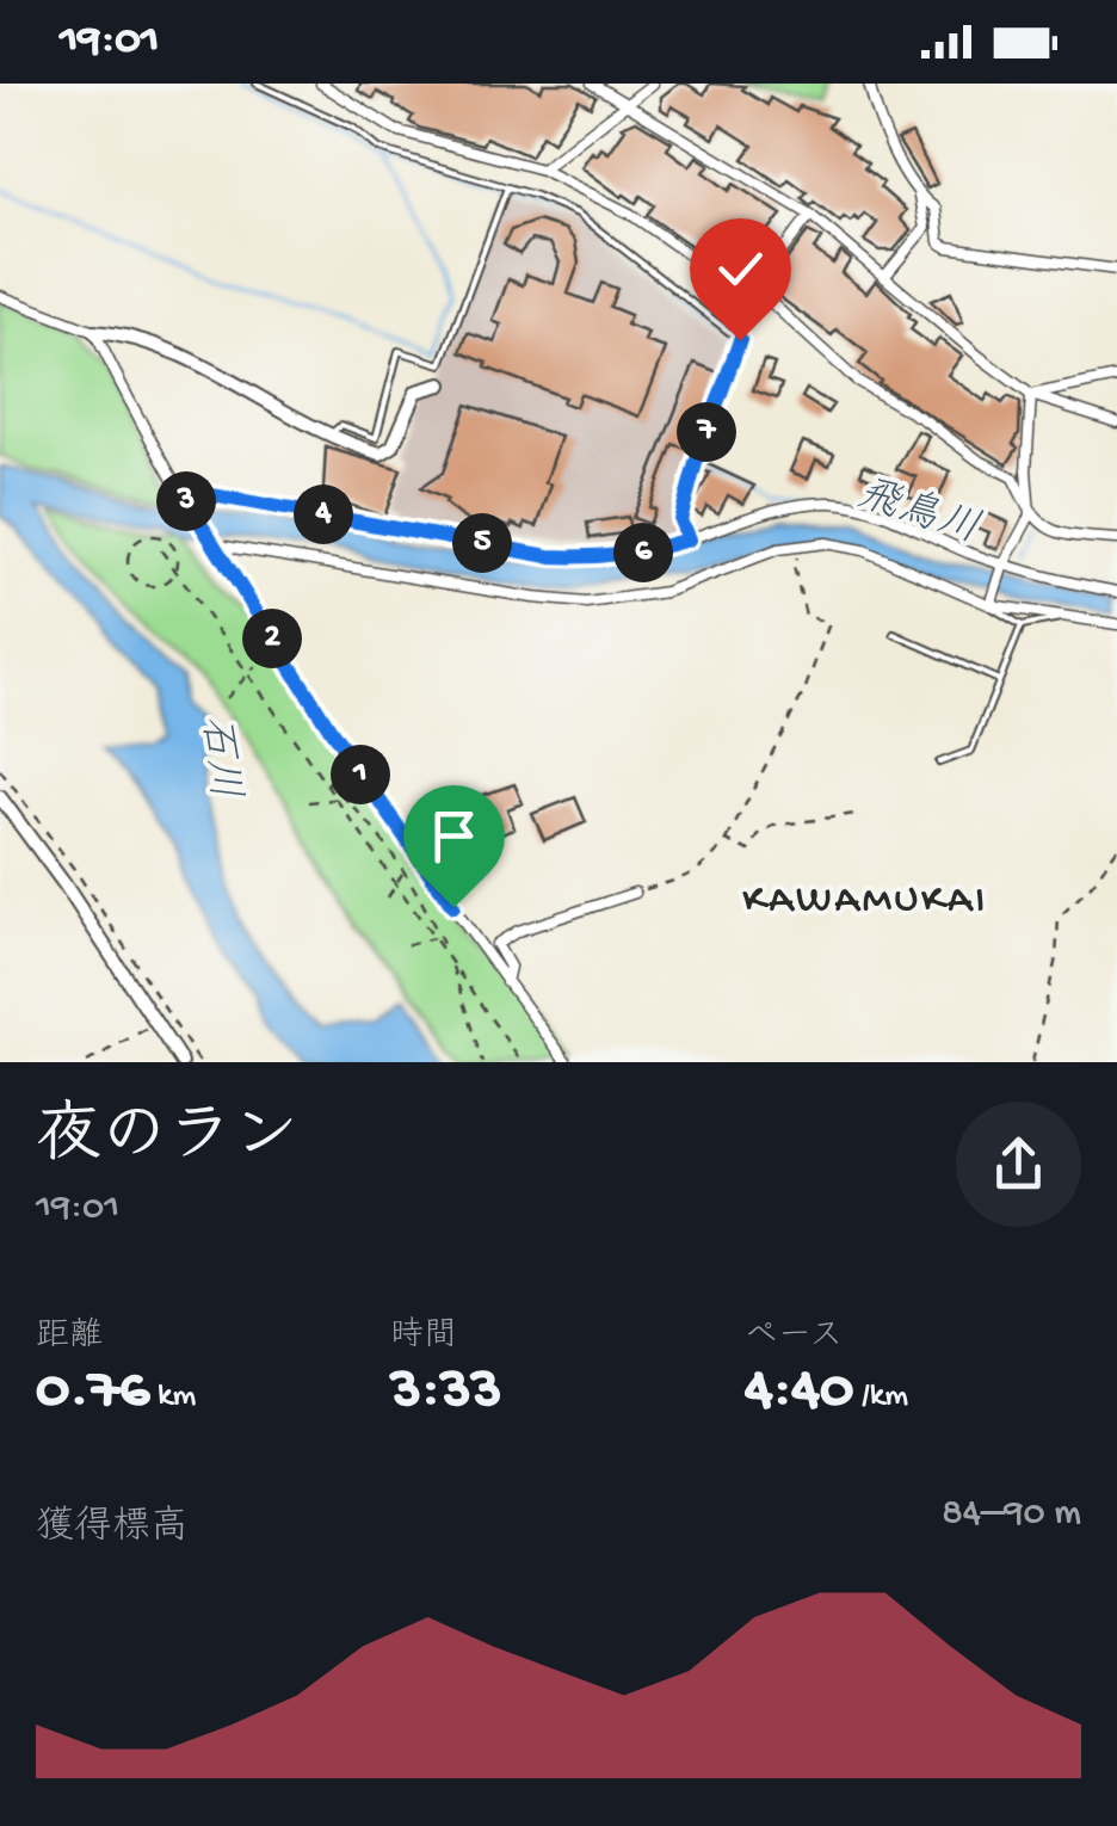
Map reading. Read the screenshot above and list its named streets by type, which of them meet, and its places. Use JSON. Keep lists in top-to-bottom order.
{
  "districts": ["KAWAMUKAI"],
  "water": ["飛鳥川", "石川"],
  "page": {
    "status": "19:01",
    "pins": [
      "7",
      "3",
      "4",
      "5",
      "6",
      "2",
      "1"
    ],
    "heading": ["夜のラン", "19:01"],
    "stats": [
      ["距離", "0.76 km"],
      ["時間", "3:33"],
      ["ペース", "4:40 /km"]
    ],
    "chart": ["獲得標高", "84–90 m"]
  }
}
